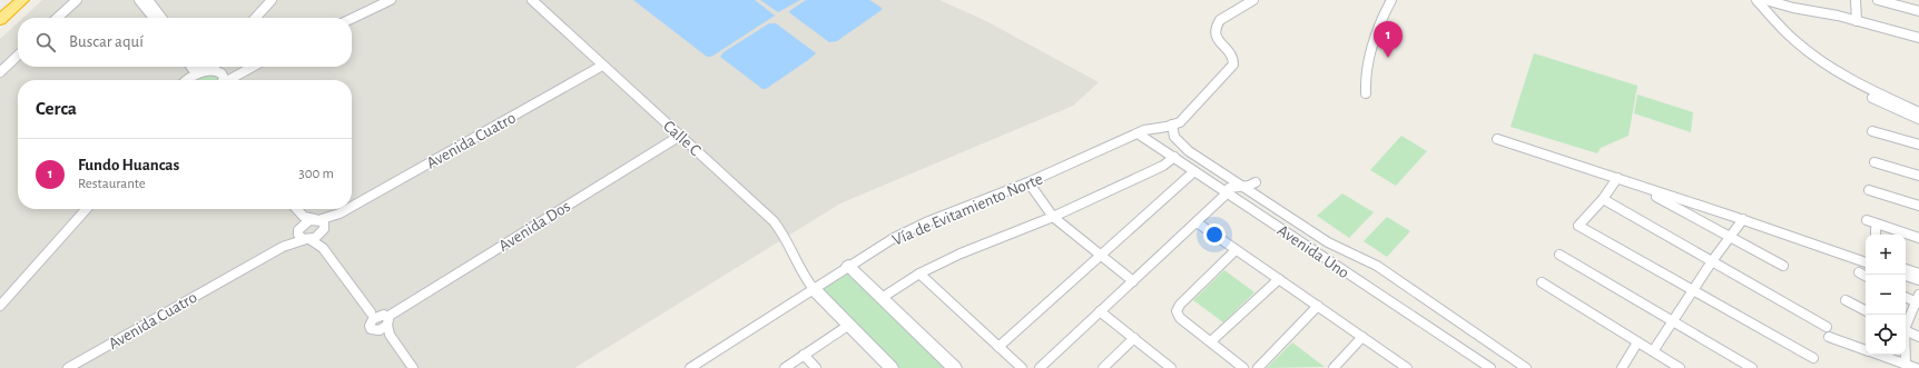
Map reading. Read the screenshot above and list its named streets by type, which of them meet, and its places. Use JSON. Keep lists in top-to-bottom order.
{
  "streets": {
    "street": [
      "Calle C",
      "Avenida Cuatro",
      "Vía de Evitamiento Norte",
      "Avenida Dos",
      "Avenida Uno"
    ]
  },
  "crossings": [
    ["Calle C", "Avenida Cuatro"],
    ["Calle C", "Vía de Evitamiento Norte"],
    ["Calle C", "Avenida Dos"],
    ["Vía de Evitamiento Norte", "Avenida Uno"]
  ],
  "page": {
    "search": "Buscar aquí",
    "pins": "1",
    "heading": "Cerca",
    "list": [
      {
        "mark": "1",
        "name": "Fundo Huancas",
        "note": "Restaurante",
        "value": "300 m"
      }
    ],
    "map_buttons": ["+", "−"]
  }
}
